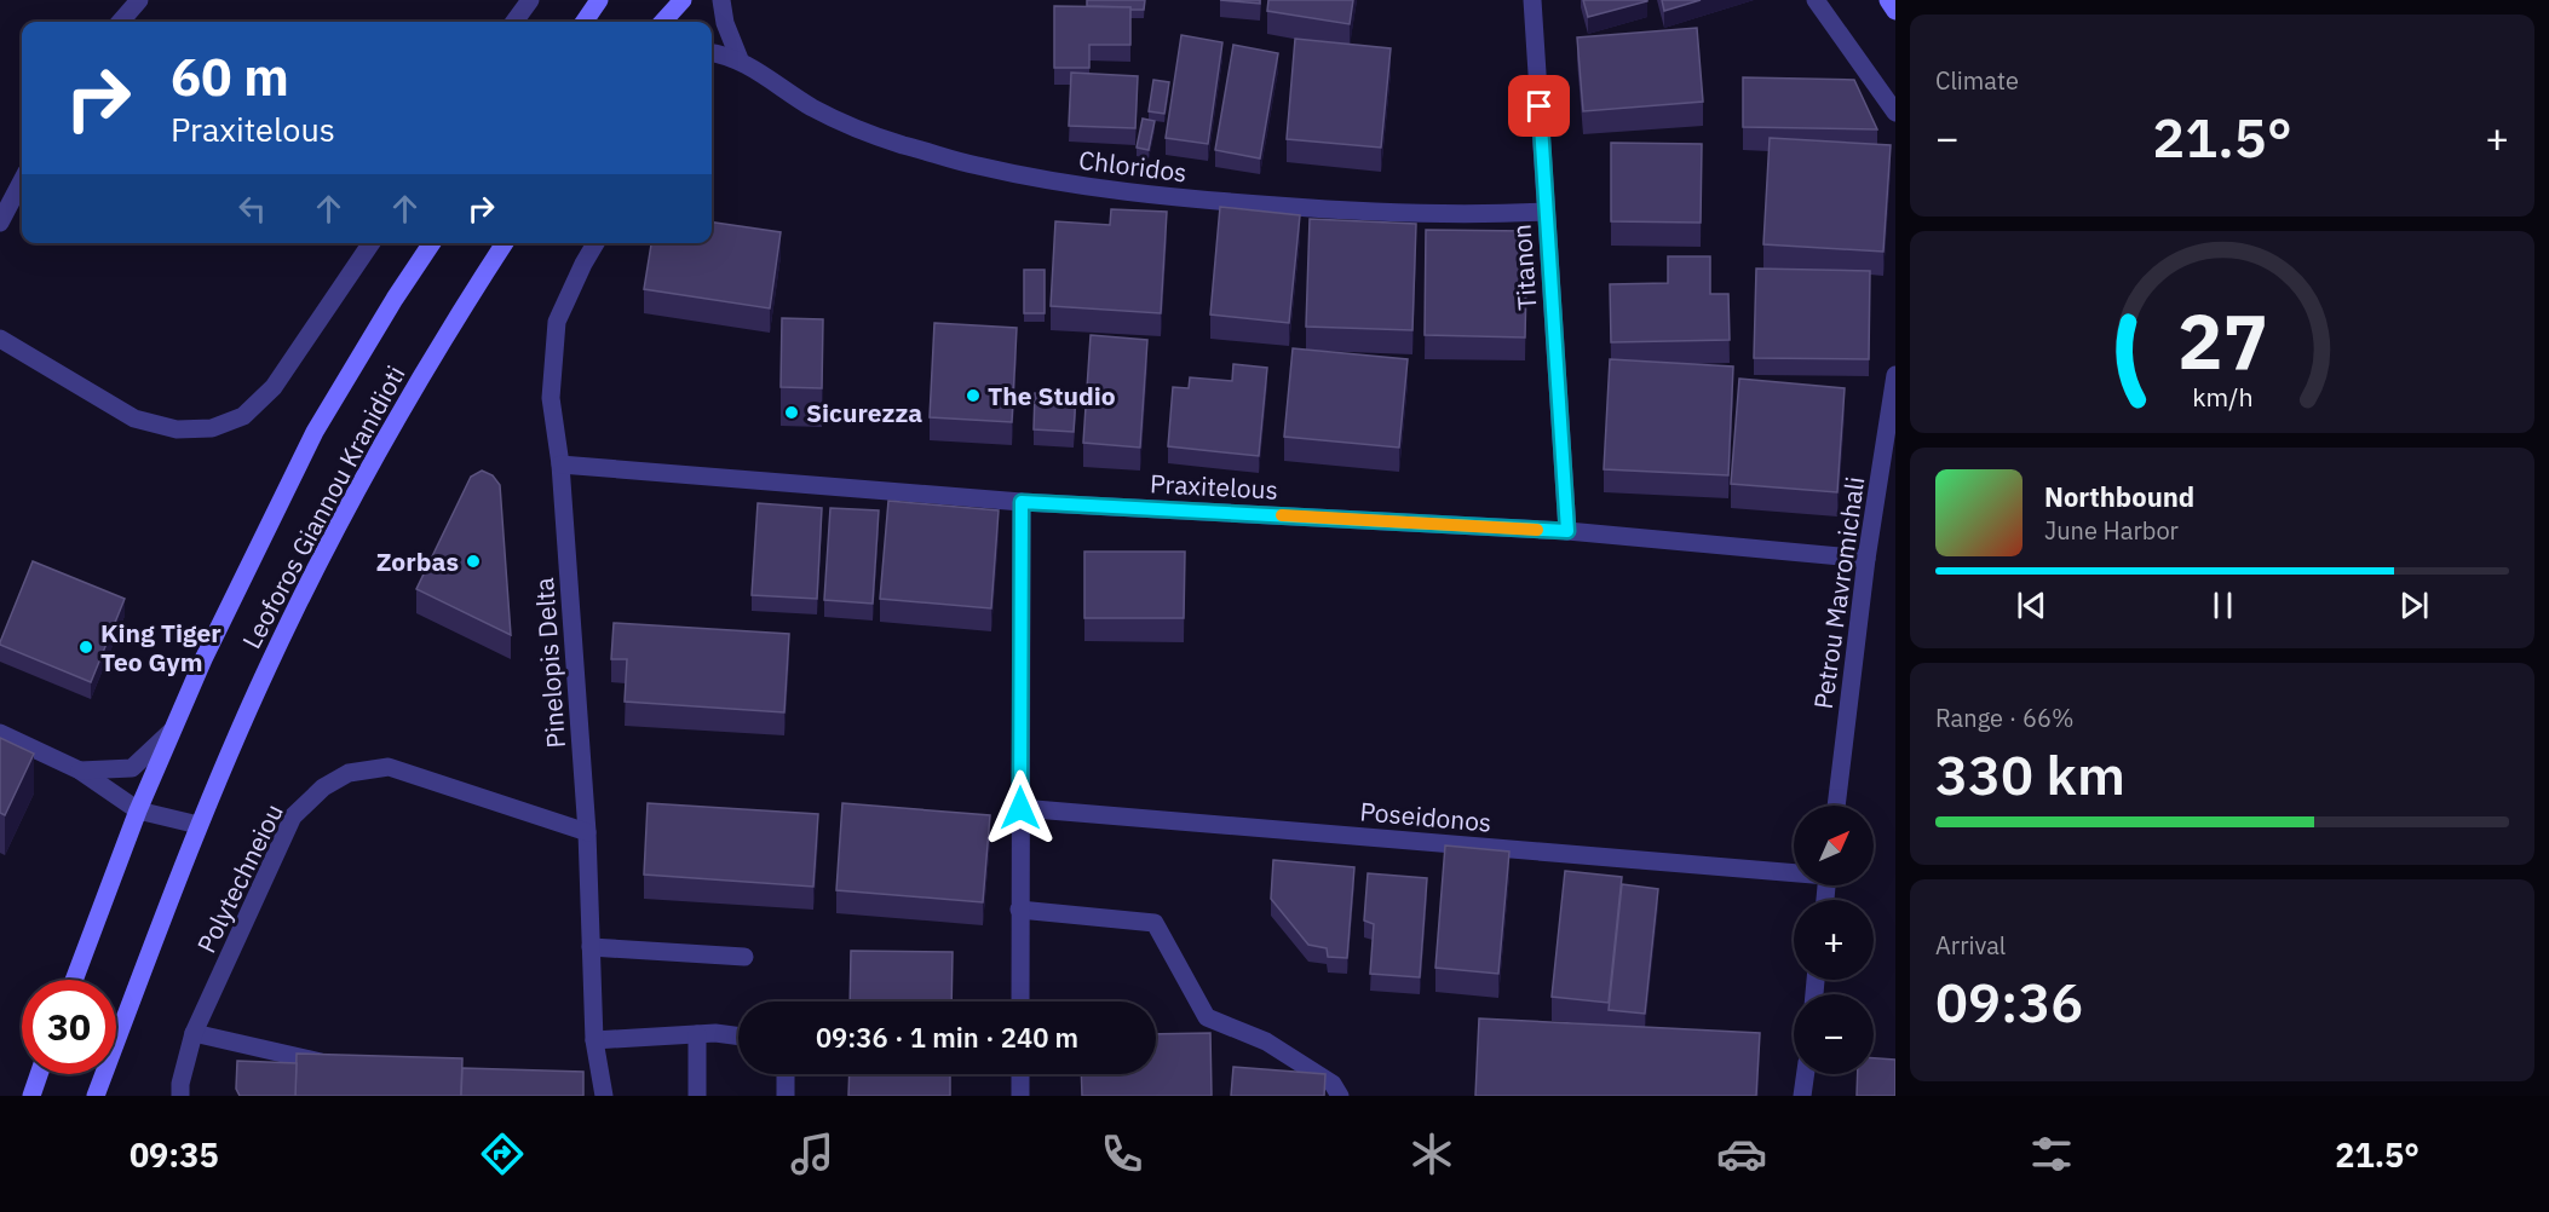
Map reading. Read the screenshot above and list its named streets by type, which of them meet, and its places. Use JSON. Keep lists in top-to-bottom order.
{
  "streets": {
    "main road": ["Leoforos Giannou Kranidioti"],
    "street": [
      "Chloridos",
      "Titanon",
      "Praxitelous",
      "Petrou Mavromichali",
      "Pinelopis Delta",
      "Poseidonos",
      "Polytechneiou"
    ]
  },
  "crossings": [
    ["Chloridos", "Titanon"],
    ["Titanon", "Praxitelous"],
    ["Praxitelous", "Petrou Mavromichali"],
    ["Praxitelous", "Pinelopis Delta"],
    ["Pinelopis Delta", "Polytechneiou"]
  ],
  "places": [
    "The Studio",
    "Sicurezza",
    "Zorbas",
    "King Tiger Teo Gym"
  ],
  "north": "top right",
  "page": {
    "tile": [
      "Climate",
      ["Range · 66%", "330 km"],
      ["Arrival", "09:36"]
    ],
    "turn": ["60 m", "Praxitelous"],
    "heat": ["−", "21.5°", "+"],
    "song": ["Northbound", "June Harbor"],
    "map_buttons": ["+", "−"],
    "limit": "30",
    "trip": "09:36 · 1 min · 240 m",
    "tabs": ["09:35", "21.5°"],
    "gauge": ["27", "km/h"]
  }
}
